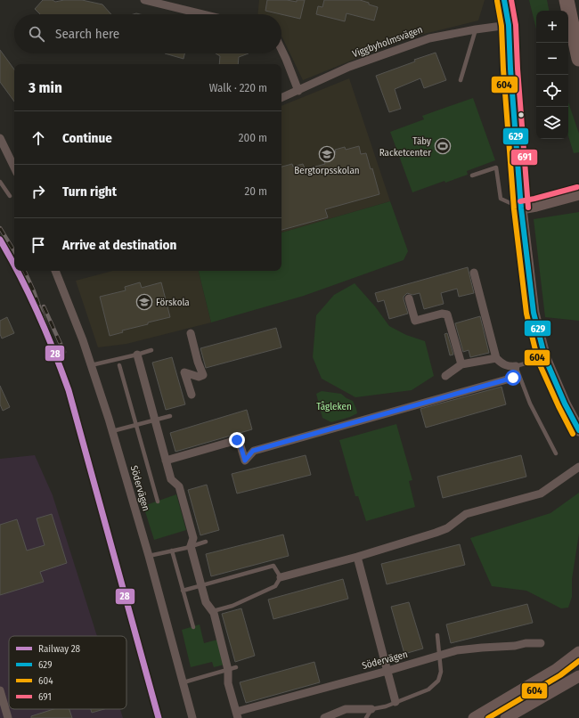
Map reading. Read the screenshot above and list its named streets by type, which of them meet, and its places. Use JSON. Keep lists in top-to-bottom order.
{
  "streets": {
    "street": ["Viggbyholmsvägen", "Södervägen"]
  },
  "parks": ["Tågleken"],
  "places": {
    "sports": ["Täby Racketcenter"],
    "school or university": ["Bergtorpsskolan", "Förskola"]
  },
  "lines": [
    "transit line 629",
    "transit line 691",
    "transit line 604",
    "rail line 28"
  ],
  "legend": [
    "Railway 28",
    "629",
    "604",
    "691"
  ],
  "page": {
    "map_buttons": ["+", "−"],
    "search": "Search here",
    "heading": ["3 min", "Walk · 220 m"],
    "list": [
      ["Continue", "200 m"],
      ["Turn right", "20 m"],
      "Arrive at destination"
    ]
  }
}
